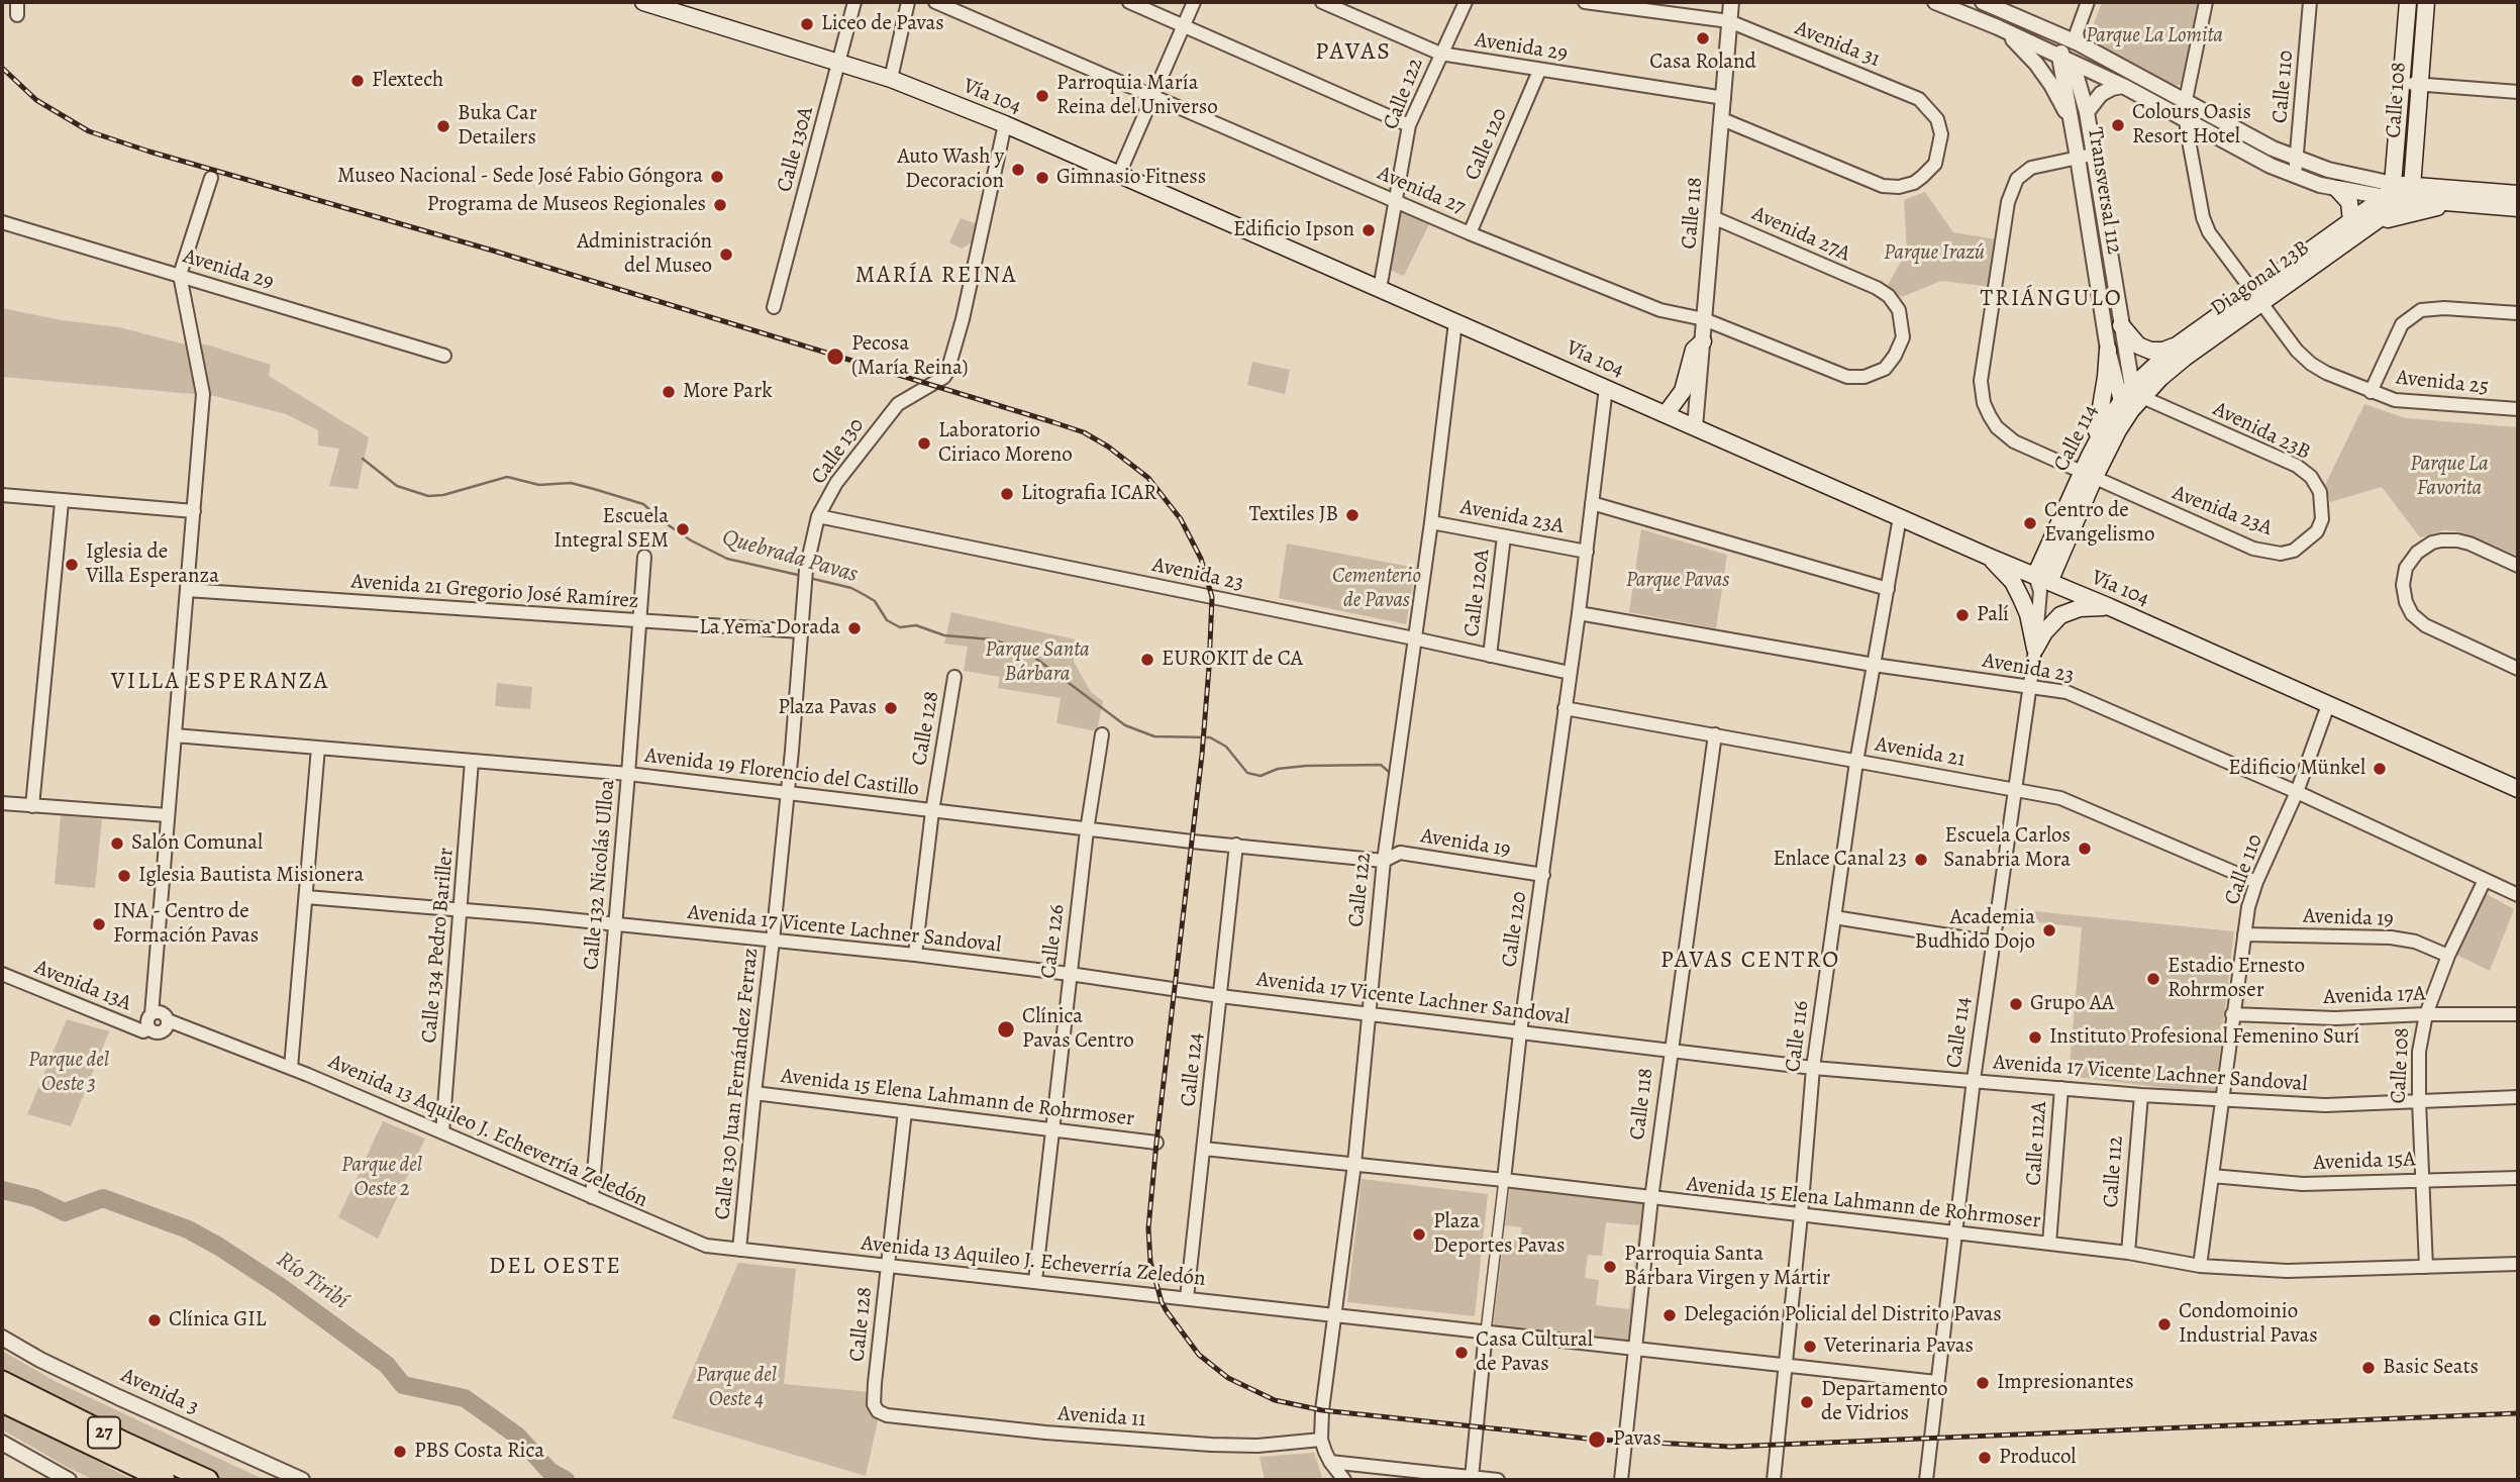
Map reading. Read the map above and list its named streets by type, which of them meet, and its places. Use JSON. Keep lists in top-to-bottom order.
{
  "streets": {
    "highway": ["27"],
    "main road": [
      "Vía 104",
      "Calle 108",
      "Diagonal 23B",
      "Calle 114"
    ],
    "street": [
      "Avenida 31",
      "Avenida 29",
      "Calle 110",
      "Calle 122",
      "Calle 120",
      "Calle 130A",
      "Avenida 27",
      "Transversal 112",
      "Calle 118",
      "Avenida 27A",
      "Avenida 25",
      "Avenida 23B",
      "Calle 130",
      "Avenida 23A",
      "Avenida 23",
      "Avenida 21 Gregorio José Ramírez",
      "Calle 120A",
      "Calle 128",
      "Avenida 21",
      "Avenida 19 Florencio del Castillo",
      "Avenida 19",
      "Calle 132 Nicolás Ulloa",
      "Avenida 17 Vicente Lachner Sandoval",
      "Calle 126",
      "Calle 134 Pedro Bariller",
      "Avenida 13A",
      "Avenida 17A",
      "Calle 116",
      "Calle 124",
      "Calle 130 Juan Fernández Ferraz",
      "Avenida 15 Elena Lahmann de Rohrmoser",
      "Avenida 13 Aquileo J. Echeverría Zeledón",
      "Calle 112A",
      "Avenida 15A",
      "Calle 112",
      "Avenida 3",
      "Avenida 11"
    ]
  },
  "crossings": [
    ["Avenida 31", "Calle 118"],
    ["Avenida 29", "Calle 122"],
    ["Avenida 29", "Calle 120"],
    ["Avenida 29", "Calle 118"],
    ["Calle 110", "Vía 104"],
    ["Calle 110", "Avenida 23"],
    ["Calle 110", "Avenida 21"],
    ["Calle 110", "Avenida 19"],
    ["Calle 110", "Avenida 17 Vicente Lachner Sandoval"],
    ["Calle 110", "Avenida 17A"],
    ["Calle 110", "Avenida 15 Elena Lahmann de Rohrmoser"],
    ["Calle 110", "Avenida 15A"],
    ["Calle 122", "Vía 104"],
    ["Calle 122", "Avenida 27"],
    ["Calle 122", "Avenida 23A"],
    ["Calle 122", "Avenida 23"],
    ["Calle 122", "Avenida 19 Florencio del Castillo"],
    ["Calle 122", "Avenida 19"],
    ["Calle 122", "Avenida 17 Vicente Lachner Sandoval"],
    ["Calle 122", "Avenida 15 Elena Lahmann de Rohrmoser"],
    ["Calle 122", "Avenida 13 Aquileo J. Echeverría Zeledón"],
    ["Calle 122", "Avenida 11"],
    ["Vía 104", "Calle 120"],
    ["Vía 104", "Calle 130A"],
    ["Vía 104", "Calle 118"],
    ["Vía 104", "Calle 114"],
    ["Vía 104", "Calle 130"],
    ["Vía 104", "Calle 116"],
    ["Calle 108", "Diagonal 23B"],
    ["Calle 108", "Avenida 23"],
    ["Calle 108", "Avenida 19"],
    ["Calle 108", "Avenida 17 Vicente Lachner Sandoval"],
    ["Calle 108", "Avenida 17A"],
    ["Calle 108", "Avenida 15 Elena Lahmann de Rohrmoser"],
    ["Calle 108", "Avenida 15A"],
    ["Calle 120", "Avenida 27"],
    ["Calle 120", "Avenida 23A"],
    ["Calle 120", "Avenida 23"],
    ["Calle 120", "Avenida 21"],
    ["Calle 120", "Avenida 19"],
    ["Calle 120", "Avenida 17 Vicente Lachner Sandoval"],
    ["Calle 120", "Avenida 15 Elena Lahmann de Rohrmoser"],
    ["Calle 120", "Avenida 13 Aquileo J. Echeverría Zeledón"],
    ["Avenida 27", "Calle 118"],
    ["Avenida 27", "Avenida 27A"],
    ["Transversal 112", "Diagonal 23B"],
    ["Transversal 112", "Avenida 23B"],
    ["Transversal 112", "Calle 114"],
    ["Transversal 112", "Avenida 23A"],
    ["Calle 118", "Avenida 27A"],
    ["Calle 118", "Avenida 21"],
    ["Calle 118", "Avenida 17 Vicente Lachner Sandoval"],
    ["Calle 118", "Avenida 15 Elena Lahmann de Rohrmoser"],
    ["Calle 118", "Avenida 13 Aquileo J. Echeverría Zeledón"],
    ["Diagonal 23B", "Avenida 25"],
    ["Diagonal 23B", "Avenida 23B"],
    ["Diagonal 23B", "Calle 114"],
    ["Avenida 23B", "Calle 114"],
    ["Avenida 23B", "Avenida 23A"],
    ["Calle 114", "Avenida 23A"],
    ["Calle 114", "Avenida 23"],
    ["Calle 114", "Avenida 21"],
    ["Calle 114", "Avenida 17 Vicente Lachner Sandoval"],
    ["Calle 114", "Avenida 15 Elena Lahmann de Rohrmoser"],
    ["Calle 114", "Avenida 13 Aquileo J. Echeverría Zeledón"],
    ["Calle 130", "Avenida 23"],
    ["Calle 130", "Calle 130 Juan Fernández Ferraz"],
    ["Avenida 23A", "Calle 120A"],
    ["Avenida 23A", "Calle 116"],
    ["Avenida 23", "Calle 120A"],
    ["Avenida 23", "Calle 116"],
    ["Avenida 21 Gregorio José Ramírez", "Calle 132 Nicolás Ulloa"],
    ["Avenida 21 Gregorio José Ramírez", "Calle 130 Juan Fernández Ferraz"],
    ["Calle 128", "Avenida 19 Florencio del Castillo"],
    ["Calle 128", "Avenida 17 Vicente Lachner Sandoval"],
    ["Calle 128", "Avenida 15 Elena Lahmann de Rohrmoser"],
    ["Calle 128", "Avenida 13 Aquileo J. Echeverría Zeledón"],
    ["Calle 128", "Avenida 11"],
    ["Avenida 21", "Calle 116"],
    ["Avenida 19 Florencio del Castillo", "Avenida 19"],
    ["Avenida 19 Florencio del Castillo", "Calle 132 Nicolás Ulloa"],
    ["Avenida 19 Florencio del Castillo", "Calle 126"],
    ["Avenida 19 Florencio del Castillo", "Calle 134 Pedro Bariller"],
    ["Avenida 19 Florencio del Castillo", "Calle 124"],
    ["Avenida 19 Florencio del Castillo", "Calle 130 Juan Fernández Ferraz"],
    ["Calle 132 Nicolás Ulloa", "Avenida 17 Vicente Lachner Sandoval"],
    ["Calle 132 Nicolás Ulloa", "Avenida 13 Aquileo J. Echeverría Zeledón"],
    ["Avenida 17 Vicente Lachner Sandoval", "Calle 126"],
    ["Avenida 17 Vicente Lachner Sandoval", "Calle 134 Pedro Bariller"],
    ["Avenida 17 Vicente Lachner Sandoval", "Calle 116"],
    ["Avenida 17 Vicente Lachner Sandoval", "Calle 124"],
    ["Avenida 17 Vicente Lachner Sandoval", "Calle 130 Juan Fernández Ferraz"],
    ["Avenida 17 Vicente Lachner Sandoval", "Calle 112A"],
    ["Avenida 17 Vicente Lachner Sandoval", "Calle 112"],
    ["Calle 126", "Avenida 15 Elena Lahmann de Rohrmoser"],
    ["Calle 126", "Avenida 13 Aquileo J. Echeverría Zeledón"],
    ["Calle 134 Pedro Bariller", "Avenida 13 Aquileo J. Echeverría Zeledón"],
    ["Avenida 13A", "Avenida 13 Aquileo J. Echeverría Zeledón"],
    ["Calle 116", "Avenida 15 Elena Lahmann de Rohrmoser"],
    ["Calle 116", "Avenida 13 Aquileo J. Echeverría Zeledón"],
    ["Calle 124", "Avenida 15 Elena Lahmann de Rohrmoser"],
    ["Calle 124", "Avenida 13 Aquileo J. Echeverría Zeledón"],
    ["Calle 130 Juan Fernández Ferraz", "Avenida 15 Elena Lahmann de Rohrmoser"],
    ["Calle 130 Juan Fernández Ferraz", "Avenida 13 Aquileo J. Echeverría Zeledón"],
    ["Avenida 15 Elena Lahmann de Rohrmoser", "Calle 112A"],
    ["Avenida 15 Elena Lahmann de Rohrmoser", "Calle 112"]
  ],
  "districts": [
    "PAVAS",
    "MARÍA REINA",
    "TRIÁNGULO",
    "VILLA ESPERANZA",
    "PAVAS CENTRO",
    "DEL OESTE"
  ],
  "water": ["Quebrada Pavas", "Río Tiribí"],
  "parks": [
    "Parque La Lomita",
    "Parque Irazú",
    "Parque La Favorita",
    "Cementerio de Pavas",
    "Parque Pavas",
    "Parque Santa Bárbara",
    "Parque del Oeste 3",
    "Parque del Oeste 2",
    "Parque del Oeste 4"
  ],
  "places": [
    "Liceo de Pavas",
    "Casa Roland",
    "Flextech",
    "Parroquia María Reina del Universo",
    "Colours Oasis Resort Hotel",
    "Buka Car Detailers",
    "Auto Wash y Decoracion",
    "Museo Nacional - Sede José Fabio Góngora",
    "Gimnasio Fitness",
    "Programa de Museos Regionales",
    "Edificio Ipson",
    "Administración del Museo",
    "Pecosa (María Reina)",
    "More Park",
    "Laboratorio Ciriaco Moreno",
    "Litografia ICAR",
    "Textiles JB",
    "Centro de Evangelismo",
    "Escuela Integral SEM",
    "Iglesia de Villa Esperanza",
    "Palí",
    "La Yema Dorada",
    "EUROKIT de CA",
    "Plaza Pavas",
    "Edificio Münkel",
    "Salón Comunal",
    "Escuela Carlos Sanabria Mora",
    "Enlace Canal 23",
    "Iglesia Bautista Misionera",
    "INA - Centro de Formación Pavas",
    "Academia Budhido Dojo",
    "Estadio Ernesto Rohrmoser",
    "Grupo AA",
    "Clínica Pavas Centro",
    "Instituto Profesional Femenino Surí",
    "Plaza Deportes Pavas",
    "Parroquia Santa Bárbara Virgen y Mártir",
    "Delegación Policial del Distrito Pavas",
    "Clínica GIL",
    "Condomoinio Industrial Pavas",
    "Veterinaria Pavas",
    "Casa Cultural de Pavas",
    "Basic Seats",
    "Impresionantes",
    "Departamento de Vidrios",
    "Pavas",
    "PBS Costa Rica",
    "Producol"
  ]
}
